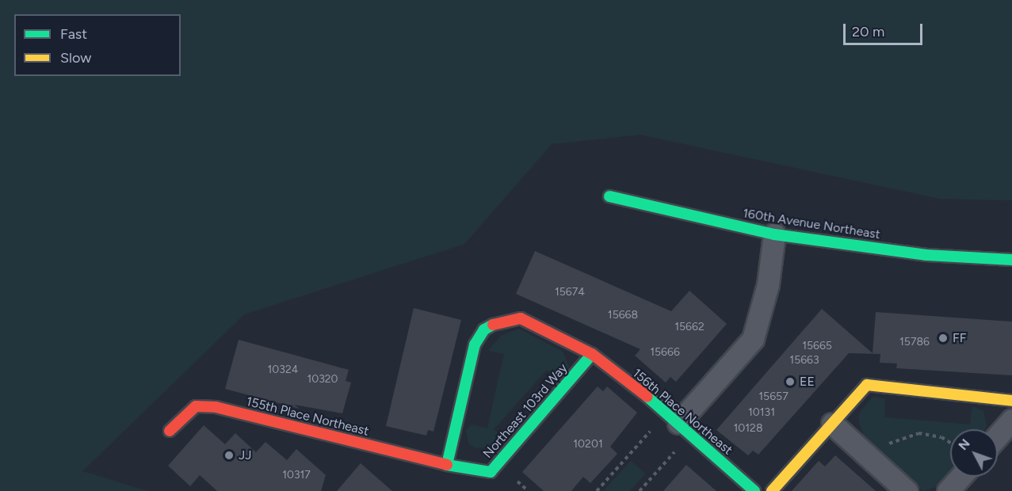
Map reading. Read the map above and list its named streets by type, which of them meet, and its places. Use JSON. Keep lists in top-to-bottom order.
{
  "streets": {
    "street": [
      "160th Avenue Northeast",
      "Northeast 103rd Way",
      "156th Place Northeast",
      "155th Place Northeast"
    ]
  },
  "crossings": [
    ["Northeast 103rd Way", "156th Place Northeast"],
    ["Northeast 103rd Way", "155th Place Northeast"]
  ],
  "places": ["FF", "EE", "JJ"],
  "house_numbers": [
    "15674",
    "15668",
    "15662",
    "15786",
    "15665",
    "15666",
    "15663",
    "10324",
    "10320",
    "15657",
    "10131",
    "10128",
    "10201",
    "10317"
  ],
  "legend": ["Fast", "Slow"],
  "scale_bar": "20 m",
  "north": "top left"
}
